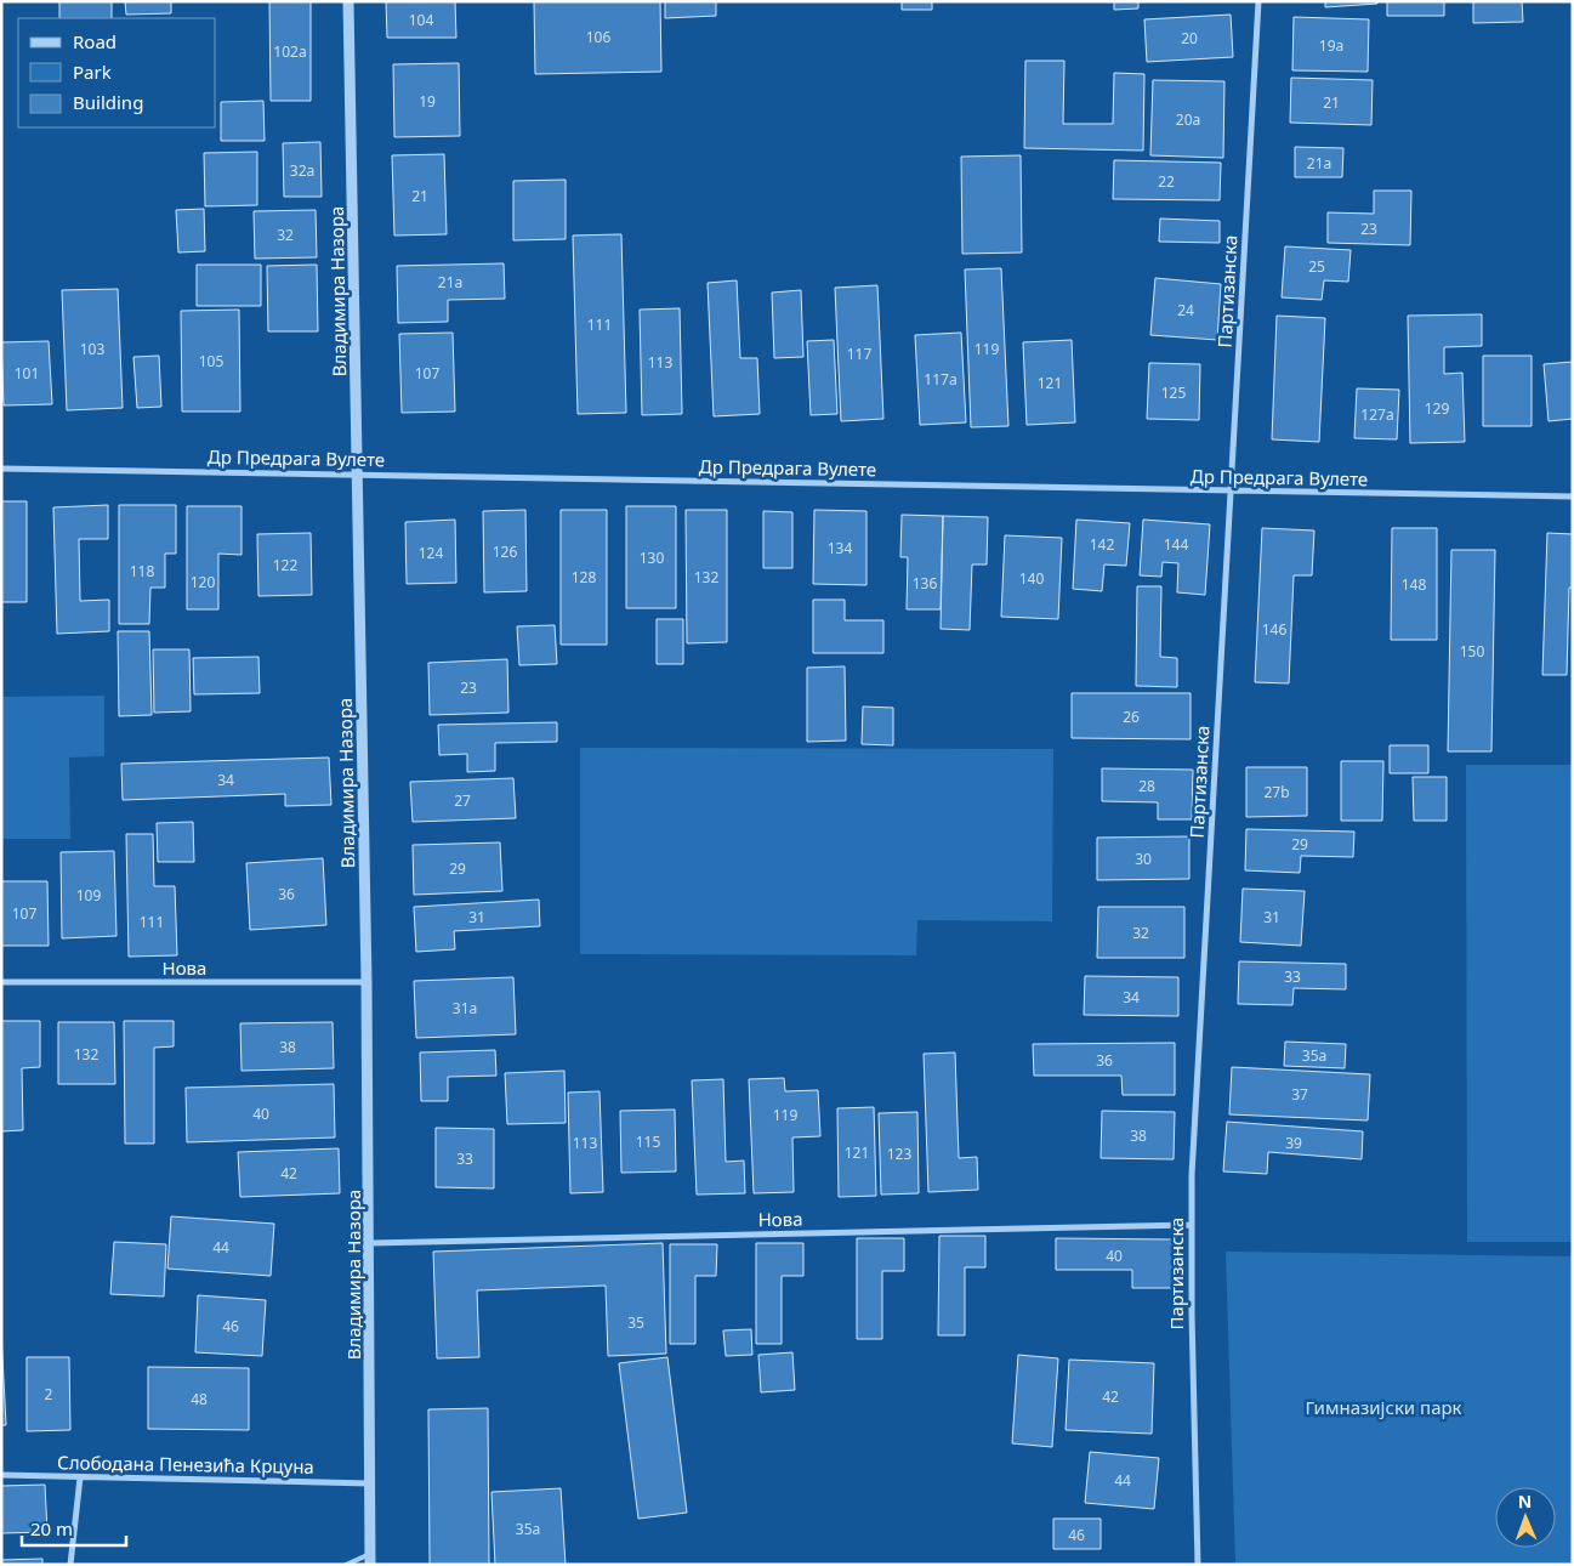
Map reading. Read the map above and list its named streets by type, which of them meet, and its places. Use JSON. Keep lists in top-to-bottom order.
{
  "streets": {
    "street": [
      "Владимира Назора",
      "Партизанска",
      "Др Предрага Вулете",
      "Нова",
      "Слободана Пенезића Крцуна"
    ]
  },
  "crossings": [
    ["Владимира Назора", "Др Предрага Вулете"],
    ["Владимира Назора", "Нова"],
    ["Владимира Назора", "Слободана Пенезића Крцуна"],
    ["Партизанска", "Др Предрага Вулете"],
    ["Партизанска", "Нова"]
  ],
  "parks": ["Гимназијски парк"],
  "house_numbers": [
    "104",
    "106",
    "20",
    "19a",
    "102a",
    "19",
    "21",
    "20a",
    "21a",
    "32a",
    "22",
    "21",
    "23",
    "32",
    "25",
    "21a",
    "24",
    "111",
    "103",
    "119",
    "117",
    "105",
    "113",
    "101",
    "107",
    "117a",
    "121",
    "125",
    "129",
    "127a",
    "142",
    "144",
    "134",
    "126",
    "124",
    "130",
    "122",
    "118",
    "128",
    "132",
    "140",
    "120",
    "136",
    "148",
    "146",
    "150",
    "23",
    "26",
    "34",
    "28",
    "27b",
    "27",
    "29",
    "30",
    "29",
    "36",
    "109",
    "107",
    "31",
    "31",
    "111",
    "32",
    "33",
    "34",
    "31a",
    "38",
    "132",
    "35a",
    "36",
    "37",
    "40",
    "119",
    "38",
    "115",
    "113",
    "39",
    "121",
    "123",
    "33",
    "42",
    "44",
    "40",
    "35",
    "46",
    "2",
    "42",
    "48",
    "44",
    "35a",
    "46"
  ],
  "legend": ["Road", "Park", "Building"],
  "scale_bar": "20 m",
  "north": "top"
}
